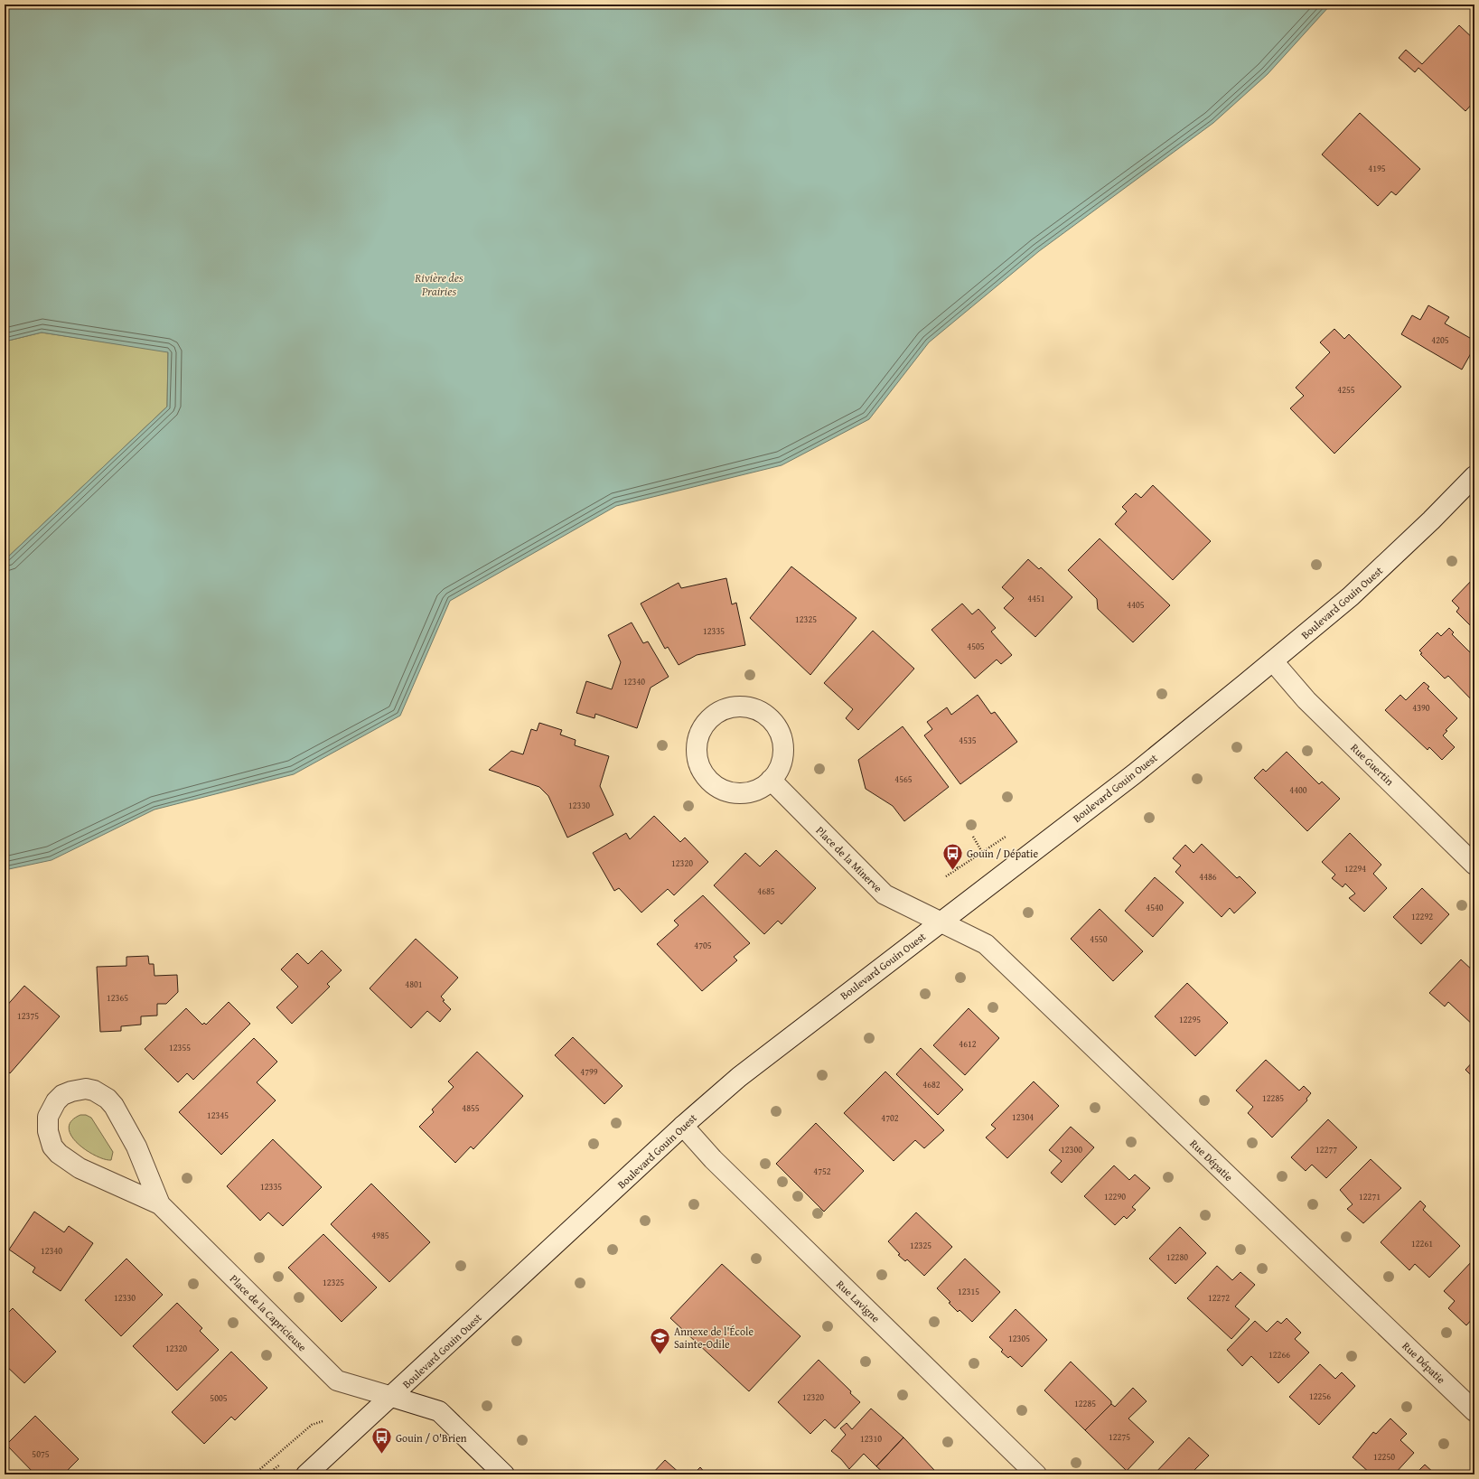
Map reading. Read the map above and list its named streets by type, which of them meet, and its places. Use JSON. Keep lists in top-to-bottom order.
{
  "streets": {
    "street": [
      "Boulevard Gouin Ouest",
      "Rue Guertin",
      "Place de la Minerve",
      "Rue Dépatie",
      "Rue Lavigne",
      "Place de la Capricieuse"
    ]
  },
  "crossings": [
    ["Boulevard Gouin Ouest", "Rue Guertin"],
    ["Boulevard Gouin Ouest", "Place de la Minerve"],
    ["Boulevard Gouin Ouest", "Rue Dépatie"],
    ["Boulevard Gouin Ouest", "Rue Lavigne"],
    ["Boulevard Gouin Ouest", "Place de la Capricieuse"],
    ["Place de la Minerve", "Rue Dépatie"]
  ],
  "water": ["Rivière des Prairies"],
  "places": {
    "bus stop": ["Gouin / Dépatie", "Gouin / O'Brien"],
    "school or university": ["Annexe de l'École Sainte-Odile"]
  },
  "house_numbers": [
    "4195",
    "4205",
    "4255",
    "4451",
    "4405",
    "12325",
    "12335",
    "4505",
    "12340",
    "4390",
    "4535",
    "4565",
    "4400",
    "12330",
    "12320",
    "12294",
    "4486",
    "4685",
    "4540",
    "12292",
    "4550",
    "4705",
    "4801",
    "12365",
    "12375",
    "12295",
    "4612",
    "12355",
    "4799",
    "4682",
    "12285",
    "4855",
    "12345",
    "12304",
    "4702",
    "12300",
    "12277",
    "4752",
    "12335",
    "12290",
    "12271",
    "4985",
    "12261",
    "12325",
    "12340",
    "12280",
    "12325",
    "12315",
    "12330",
    "12272",
    "12305",
    "12320",
    "12266",
    "12256",
    "12320",
    "5005",
    "12285",
    "12275",
    "12310",
    "5075",
    "12250"
  ]
}
